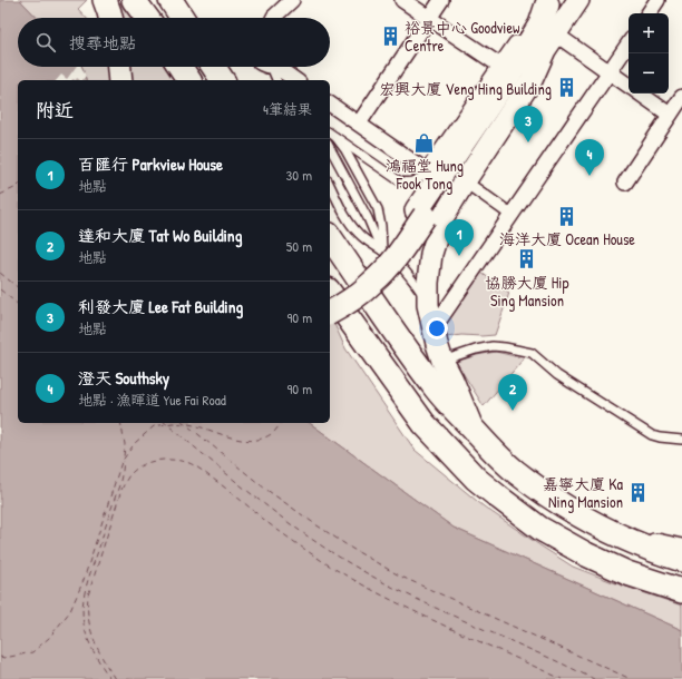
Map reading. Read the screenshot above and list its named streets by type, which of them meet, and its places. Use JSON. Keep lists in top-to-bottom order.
{
  "places": {
    "building": [
      "裕景中心 Goodview Centre",
      "宏興大廈 Veng Hing Building",
      "海洋大廈 Ocean House",
      "協勝大廈 Hip Sing Mansion",
      "嘉寧大廈 Ka Ning Mansion"
    ],
    "shop": ["鴻福堂 Hung Fook Tong"]
  },
  "page": {
    "map_buttons": ["+", "−"],
    "search": "搜尋地點",
    "heading": ["附近", "4筆結果"],
    "pins": [
      "3",
      "4",
      "1",
      "2"
    ],
    "list": [
      {
        "mark": "1",
        "name": "百匯行 Parkview House",
        "note": "地點",
        "value": "30 m"
      },
      {
        "mark": "2",
        "name": "達和大廈 Tat Wo Building",
        "note": "地點",
        "value": "50 m"
      },
      {
        "mark": "3",
        "name": "利發大廈 Lee Fat Building",
        "note": "地點",
        "value": "90 m"
      },
      {
        "mark": "4",
        "name": "澄天 Southsky",
        "note": "地點 · 漁暉道 Yue Fai Road",
        "value": "90 m"
      }
    ]
  }
}
